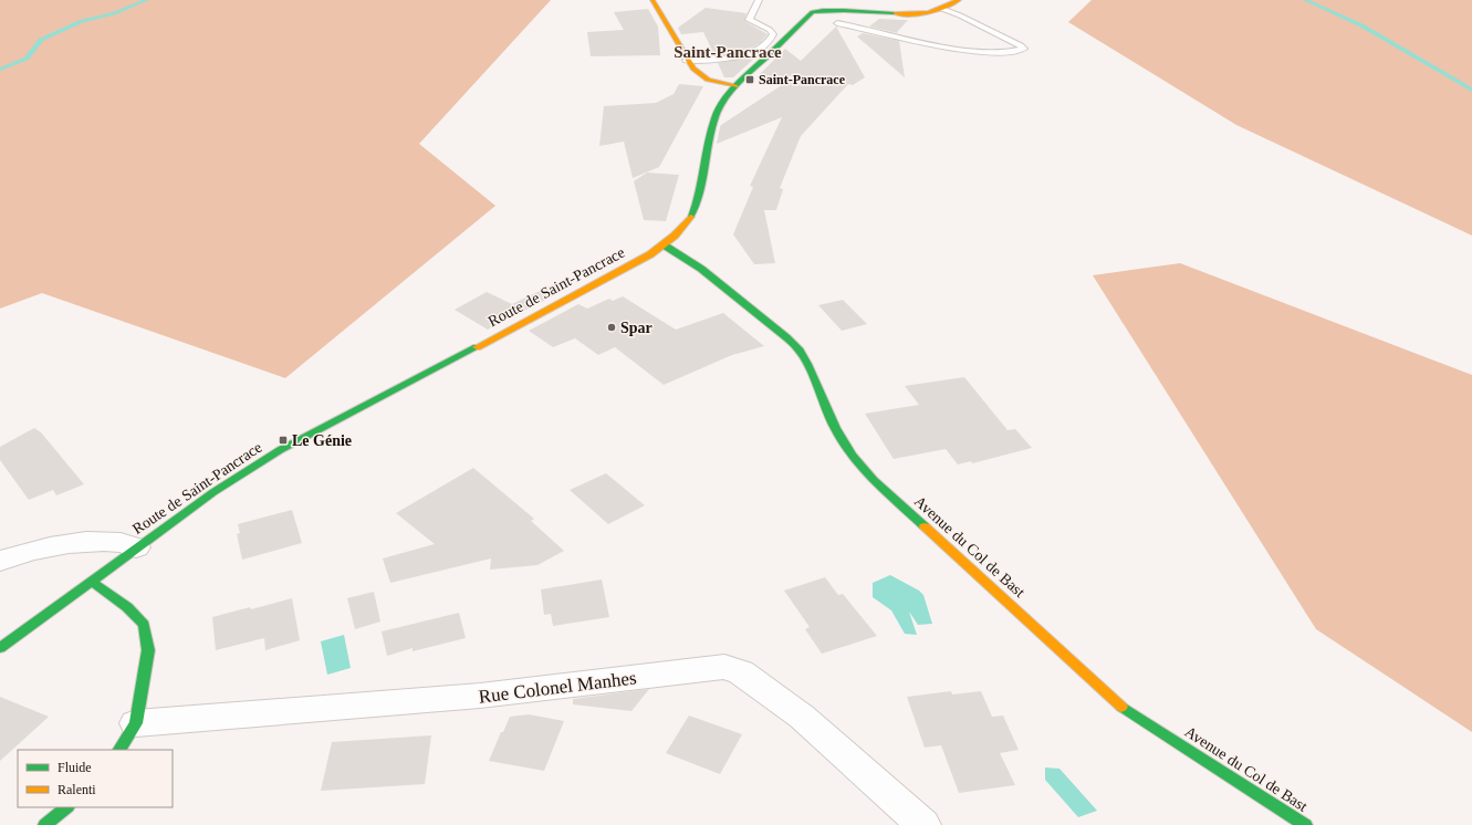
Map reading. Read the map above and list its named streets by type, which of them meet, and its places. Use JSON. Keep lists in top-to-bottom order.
{
  "streets": {
    "street": ["Route de Saint-Pancrace", "Avenue du Col de Bast", "Rue Colonel Manhes"]
  },
  "crossings": [
    ["Route de Saint-Pancrace", "Avenue du Col de Bast"]
  ],
  "districts": ["Saint-Pancrace"],
  "places": {
    "transit": ["Saint-Pancrace", "Le Génie"],
    "other": ["Spar"]
  },
  "legend": ["Fluide", "Ralenti"]
}
